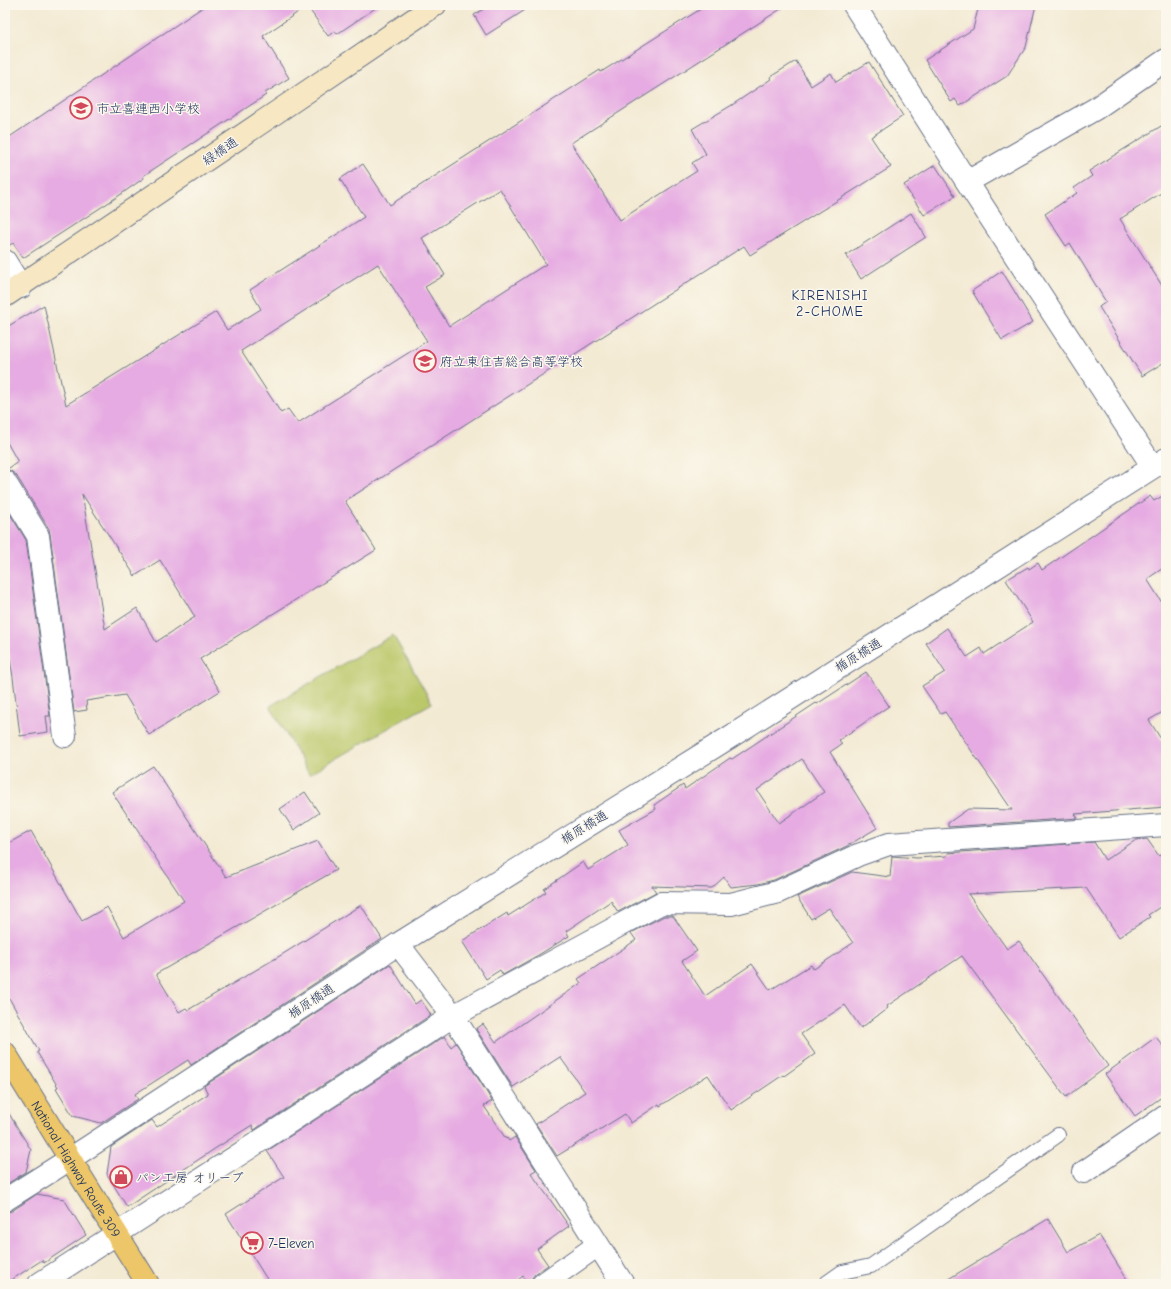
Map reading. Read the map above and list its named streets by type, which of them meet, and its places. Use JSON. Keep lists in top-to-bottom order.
{
  "streets": {
    "highway": ["National Highway Route 309"],
    "street": ["緑橋通", "楯原橋通"]
  },
  "crossings": [
    ["楯原橋通", "National Highway Route 309"]
  ],
  "districts": ["KIRENISHI 2-CHOME"],
  "places": {
    "school or university": ["市立喜連西小学校", "府立東住吉総合高等学校"],
    "shop": ["パン工房 オリーブ"],
    "supermarket": ["7-Eleven"]
  }
}
